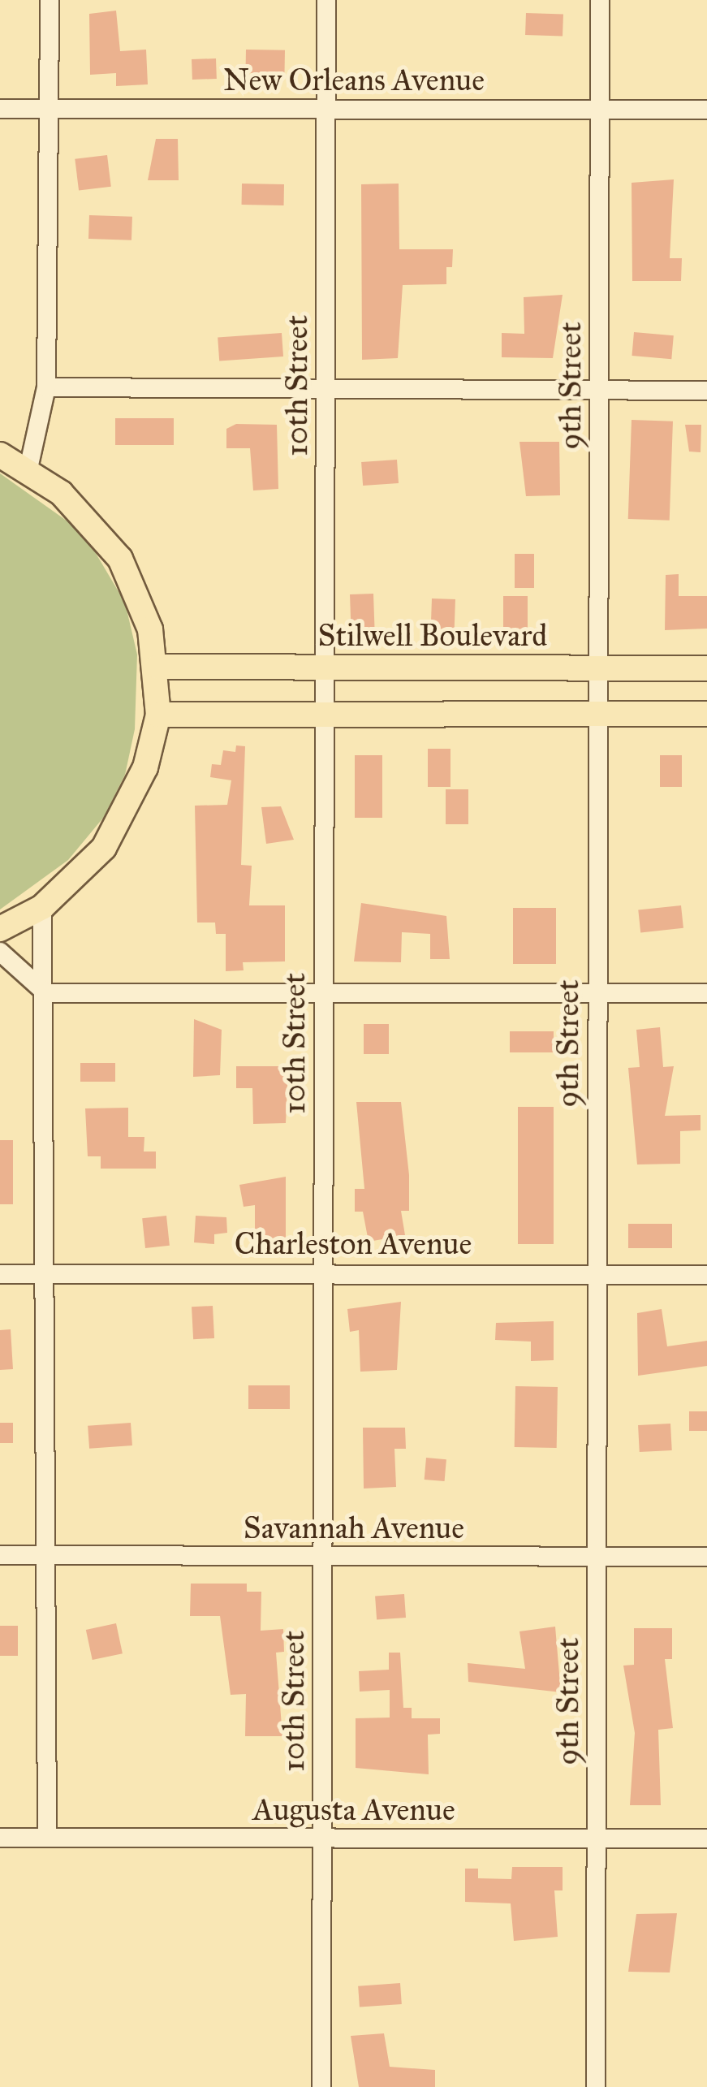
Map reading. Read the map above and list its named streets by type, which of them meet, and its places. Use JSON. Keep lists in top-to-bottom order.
{
  "streets": {
    "main road": ["Stilwell Boulevard"],
    "street": [
      "New Orleans Avenue",
      "10th Street",
      "9th Street",
      "Charleston Avenue",
      "Savannah Avenue",
      "Augusta Avenue"
    ]
  },
  "crossings": [
    ["New Orleans Avenue", "10th Street"],
    ["New Orleans Avenue", "9th Street"],
    ["10th Street", "Stilwell Boulevard"],
    ["10th Street", "Charleston Avenue"],
    ["10th Street", "Savannah Avenue"],
    ["10th Street", "Augusta Avenue"],
    ["9th Street", "Stilwell Boulevard"],
    ["9th Street", "Charleston Avenue"],
    ["9th Street", "Savannah Avenue"],
    ["9th Street", "Augusta Avenue"]
  ]
}
